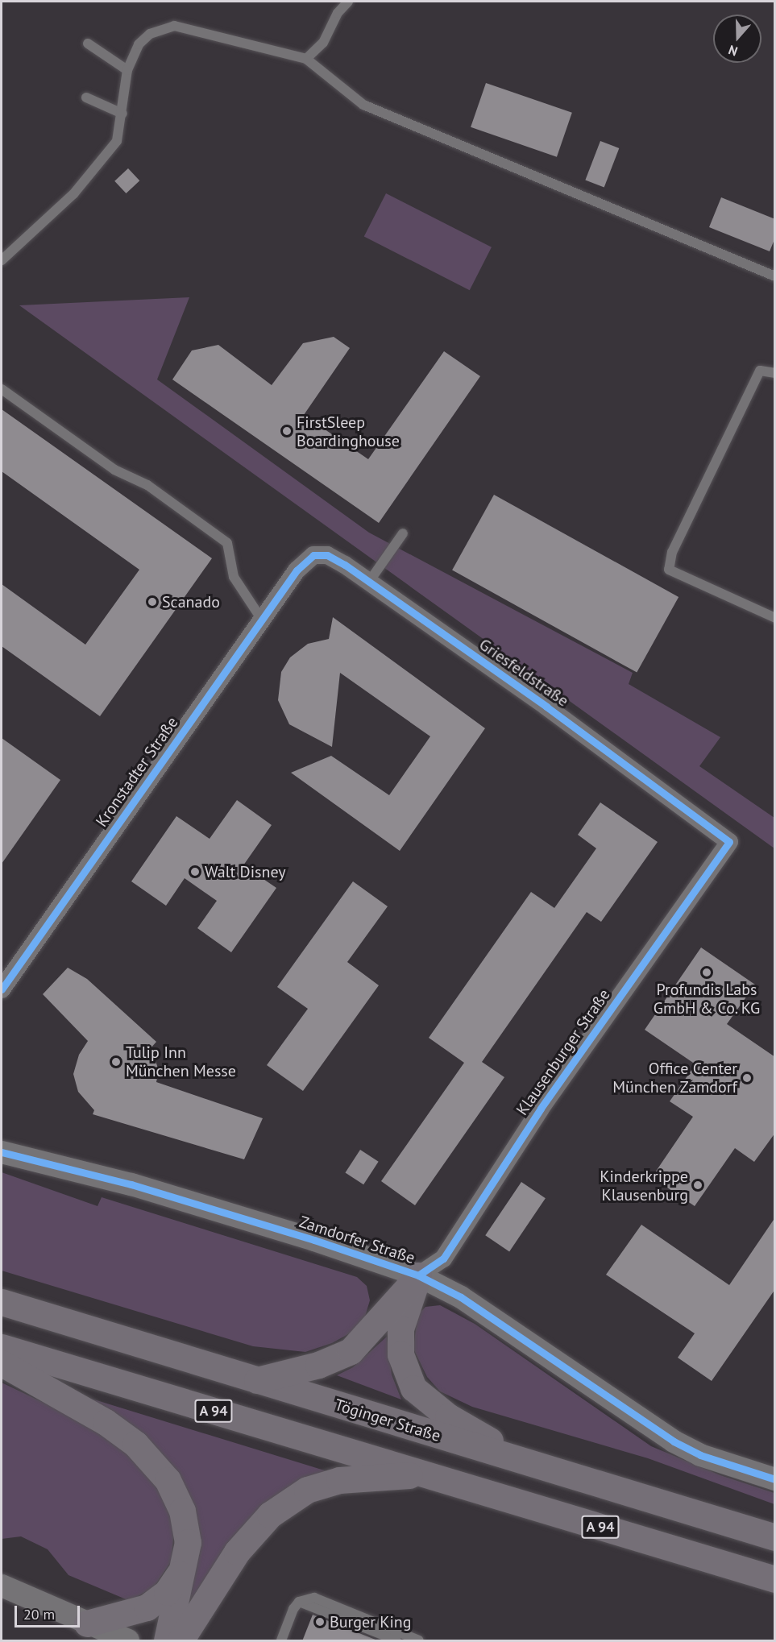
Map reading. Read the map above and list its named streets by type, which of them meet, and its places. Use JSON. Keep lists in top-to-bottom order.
{
  "streets": {
    "highway": ["A 94", "Töginger Straße"],
    "street": [
      "Griesfeldstraße",
      "Kronstadter Straße",
      "Klausenburger Straße",
      "Zamdorfer Straße"
    ]
  },
  "crossings": [
    ["Griesfeldstraße", "Kronstadter Straße"],
    ["Griesfeldstraße", "Klausenburger Straße"],
    ["Klausenburger Straße", "Zamdorfer Straße"]
  ],
  "places": [
    "FirstSleep Boardinghouse",
    "Scanado",
    "Walt Disney",
    "Profundis Labs GmbH & Co. KG",
    "Tulip Inn München Messe",
    "Office Center München Zamdorf",
    "Kinderkrippe Klausenburg",
    "Burger King"
  ],
  "scale_bar": "20 m",
  "north": "bottom"
}
